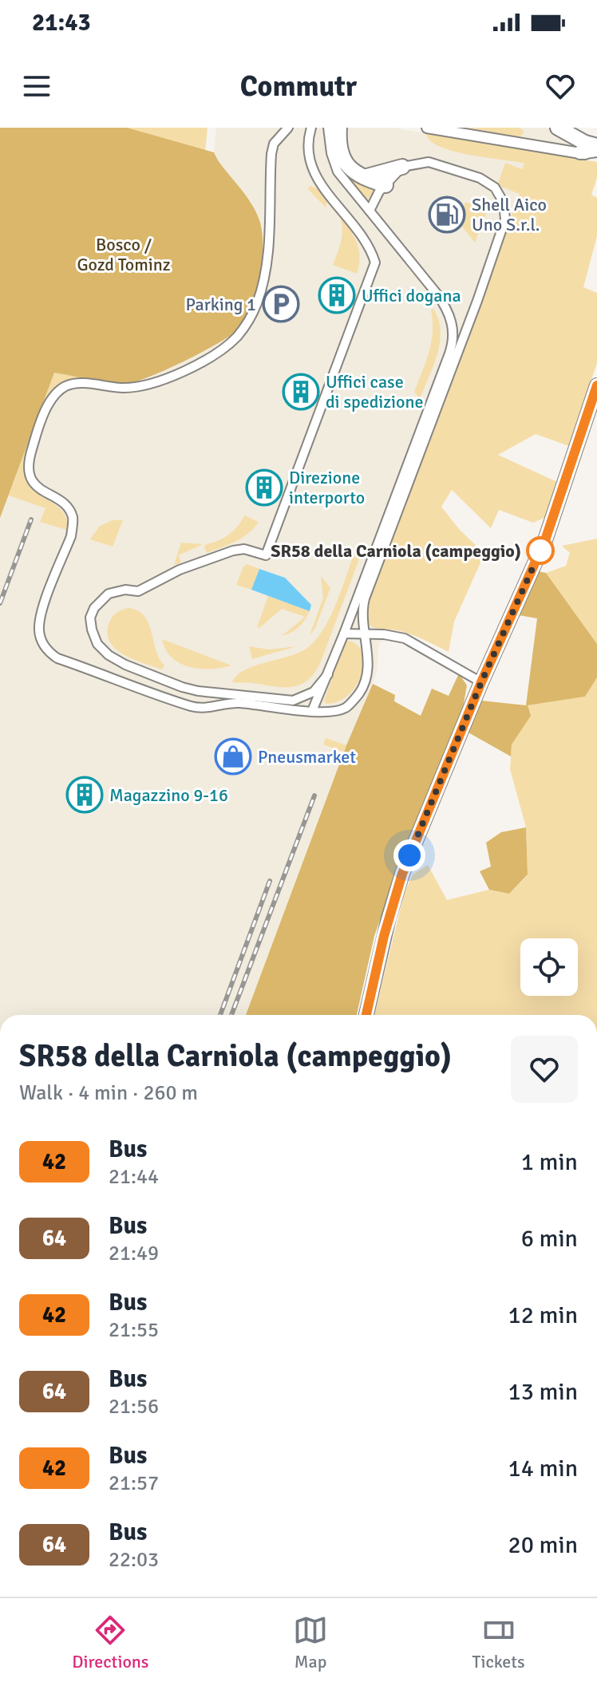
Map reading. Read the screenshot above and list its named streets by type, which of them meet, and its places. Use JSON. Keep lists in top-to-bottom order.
{
  "parks": ["Bosco / Gozd Tominz"],
  "places": {
    "fuel station": ["Shell Aico Uno S.r.l."],
    "building": [
      "Uffici dogana",
      "Uffici case di spedizione",
      "Direzione interporto",
      "Magazzino 9-16"
    ],
    "parking": ["Parking 1"],
    "other": ["SR58 della Carniola (campeggio)"],
    "shop": ["Pneusmarket"]
  },
  "lines": ["bus line 42"],
  "page": {
    "status": "21:43",
    "header": "Commutr",
    "heading": ["SR58 della Carniola (campeggio)", "Walk · 4 min · 260 m"],
    "list": [
      {
        "mark": "42",
        "name": "Bus",
        "note": "21:44",
        "value": "1 min"
      },
      {
        "mark": "64",
        "name": "Bus",
        "note": "21:49",
        "value": "6 min"
      },
      {
        "mark": "42",
        "name": "Bus",
        "note": "21:55",
        "value": "12 min"
      },
      {
        "mark": "64",
        "name": "Bus",
        "note": "21:56",
        "value": "13 min"
      },
      {
        "mark": "42",
        "name": "Bus",
        "note": "21:57",
        "value": "14 min"
      },
      {
        "mark": "64",
        "name": "Bus",
        "note": "22:03",
        "value": "20 min"
      }
    ],
    "tabs": ["Directions", "Map", "Tickets"]
  }
}
